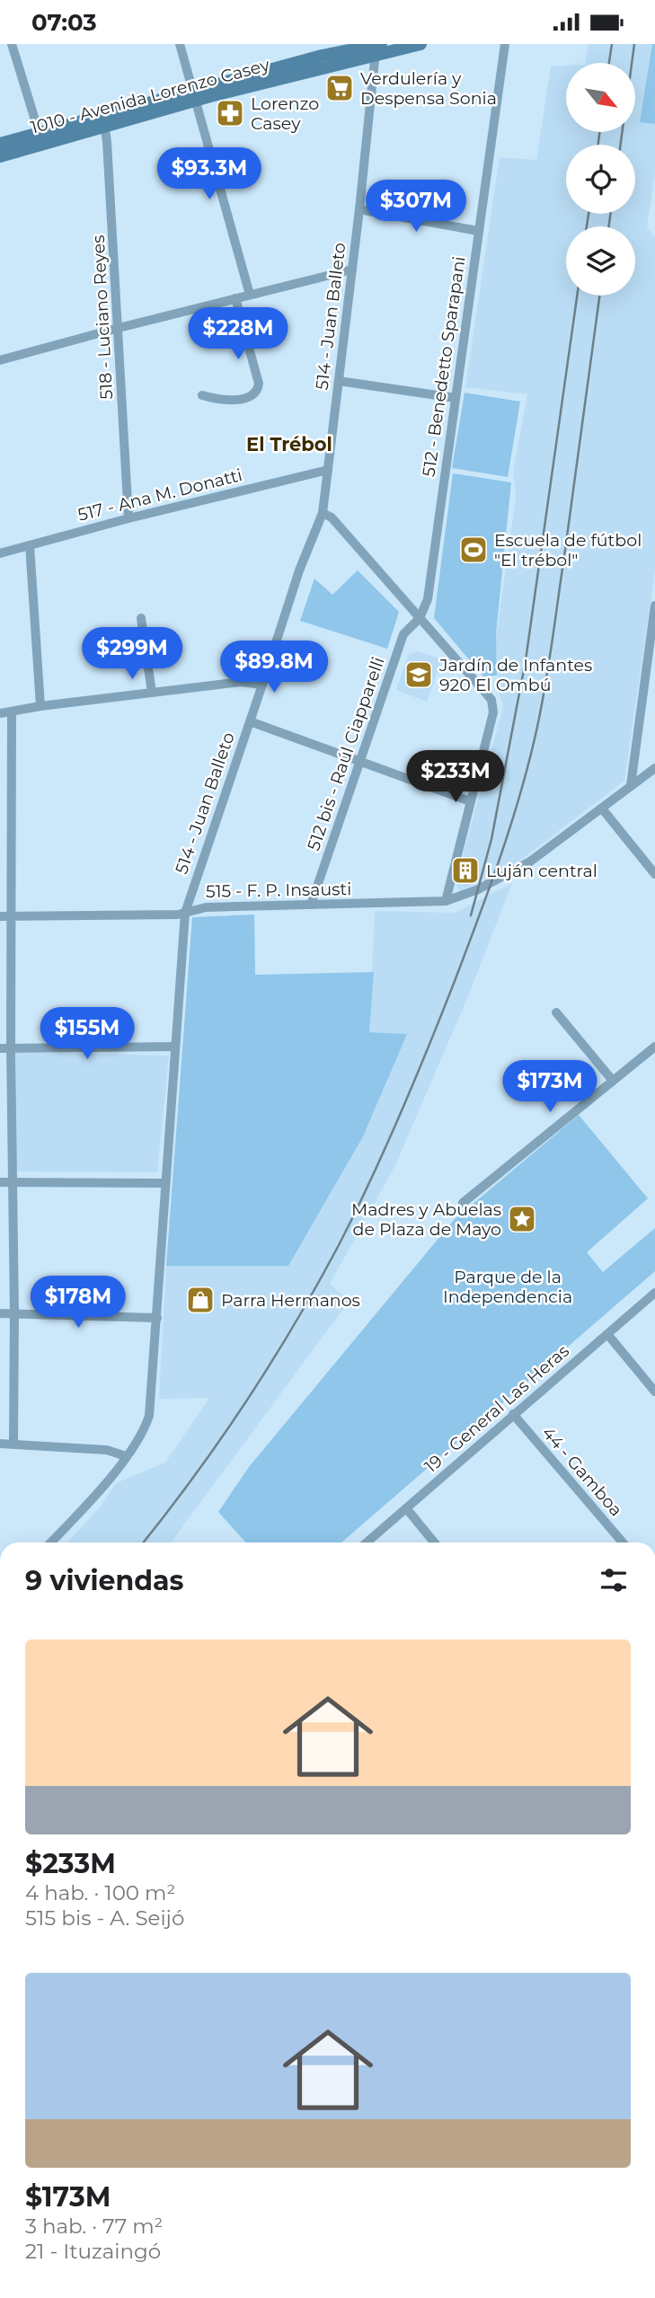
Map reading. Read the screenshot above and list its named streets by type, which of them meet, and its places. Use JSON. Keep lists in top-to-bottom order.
{
  "streets": {
    "main road": ["1010 - Avenida Lorenzo Casey"],
    "street": [
      "514 - Juan Balleto",
      "518 - Luciano Reyes",
      "512 - Benedetto Sparapani",
      "517 - Ana M. Donatti",
      "512 bis - Raúl Ciapparelli",
      "515 - F. P. Insausti",
      "19 - General Las Heras",
      "44 - Gamboa"
    ]
  },
  "crossings": [
    ["1010 - Avenida Lorenzo Casey", "514 - Juan Balleto"],
    ["1010 - Avenida Lorenzo Casey", "518 - Luciano Reyes"],
    ["514 - Juan Balleto", "517 - Ana M. Donatti"],
    ["514 - Juan Balleto", "515 - F. P. Insausti"],
    ["518 - Luciano Reyes", "517 - Ana M. Donatti"],
    ["512 - Benedetto Sparapani", "512 bis - Raúl Ciapparelli"],
    ["512 bis - Raúl Ciapparelli", "515 - F. P. Insausti"],
    ["19 - General Las Heras", "44 - Gamboa"]
  ],
  "districts": ["El Trébol"],
  "parks": ["Parque de la Independencia"],
  "places": {
    "supermarket": ["Verdulería y Despensa Sonia"],
    "pharmacy": ["Lorenzo Casey"],
    "sports": ["Escuela de fútbol \"El trébol\""],
    "school or university": ["Jardín de Infantes 920 El Ombú"],
    "building": ["Luján central"],
    "place": ["Madres y Abuelas de Plaza de Mayo"],
    "shop": ["Parra Hermanos"]
  },
  "north": "bottom right",
  "page": {
    "status": "07:03",
    "price": [
      "$93.3M",
      "$307M",
      "$228M",
      "$299M",
      "$89.8M",
      "$233M",
      "$155M",
      "$173M",
      "$178M"
    ],
    "heading": "9 viviendas",
    "list": [
      {
        "name": "$233M",
        "note": "4 hab. · 100 m² · 515 bis - A. Seijó"
      },
      {
        "name": "$173M",
        "note": "3 hab. · 77 m² · 21 - Ituzaingó"
      }
    ]
  }
}
